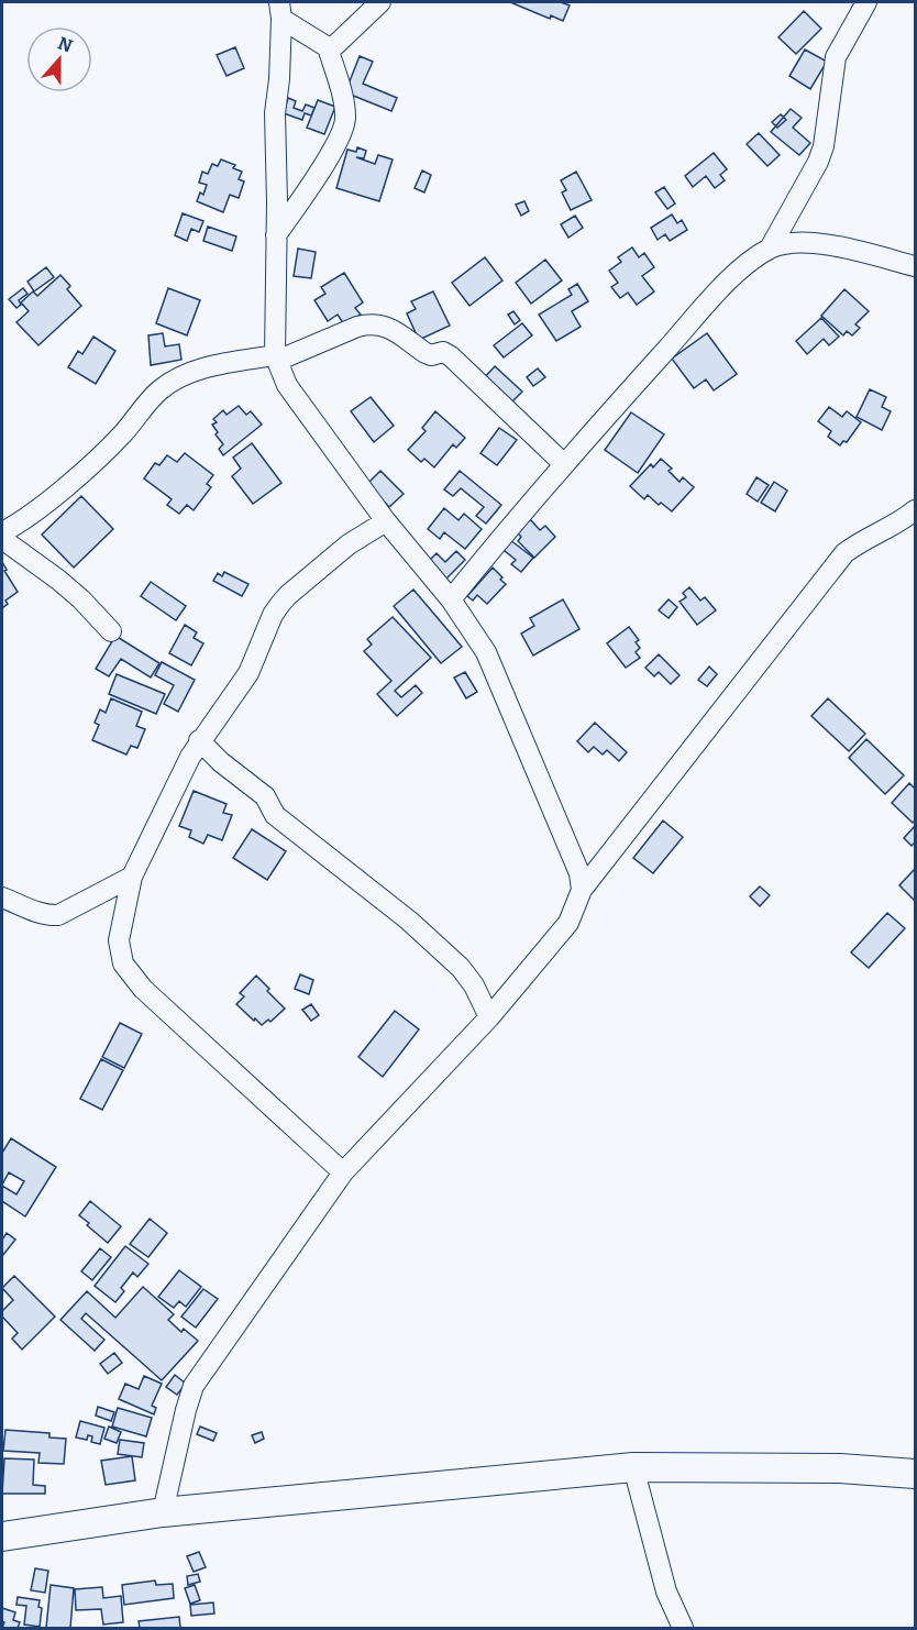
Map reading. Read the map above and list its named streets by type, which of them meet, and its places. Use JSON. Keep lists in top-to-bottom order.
{
  "north": "top"
}
